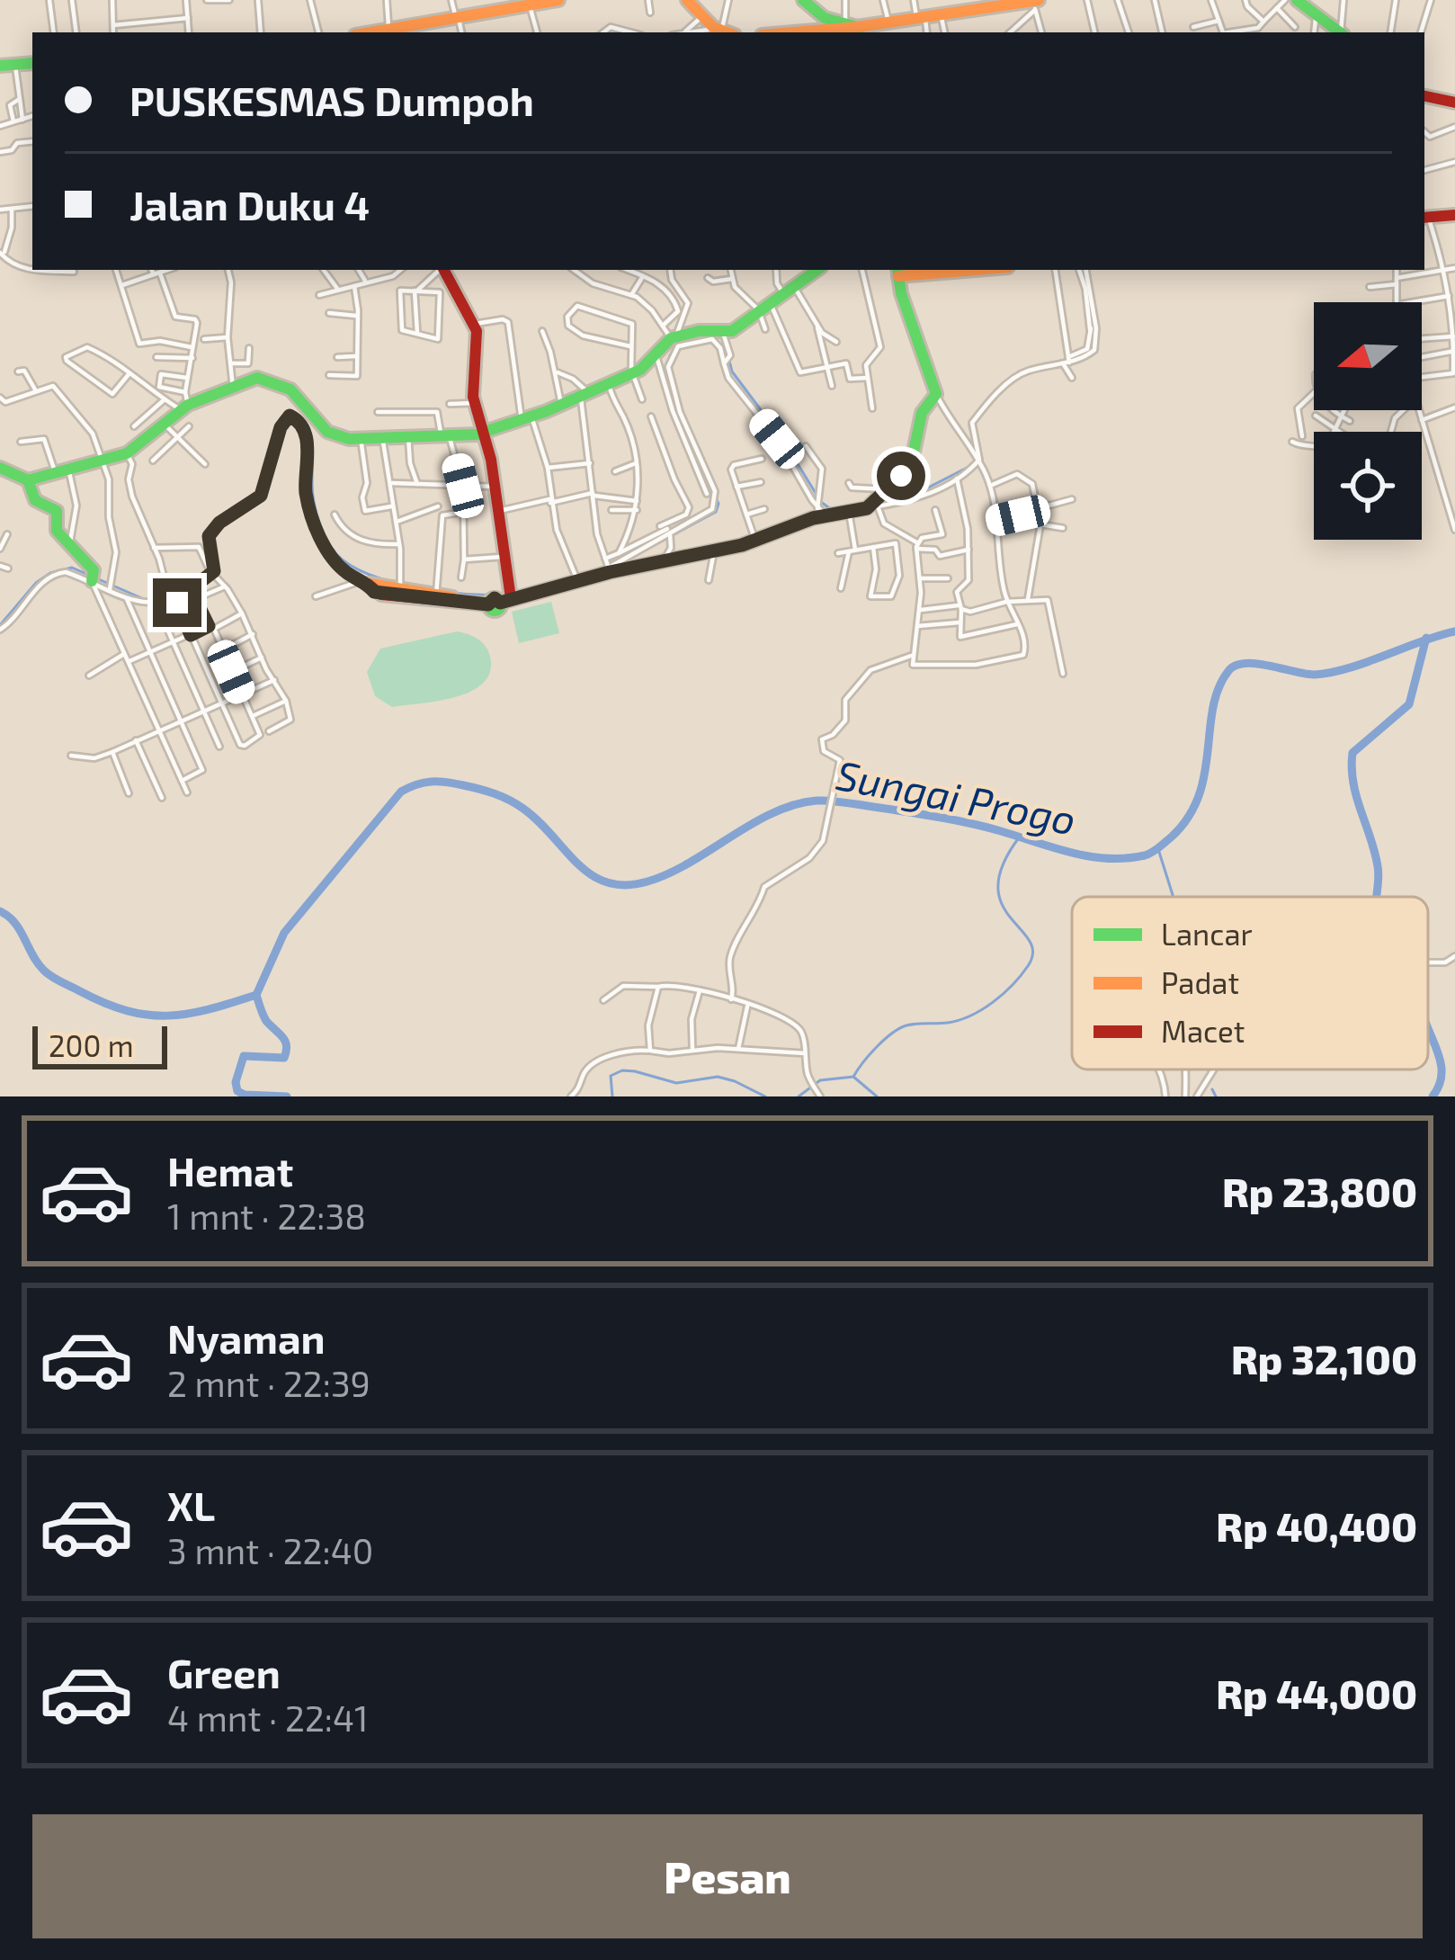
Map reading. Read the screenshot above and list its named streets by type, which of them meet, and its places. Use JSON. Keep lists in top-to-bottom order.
{
  "water": ["Sungai Progo"],
  "legend": ["Lancar", "Padat", "Macet"],
  "scale_bar": "200 m",
  "north": "left",
  "page": {
    "banner": ["PUSKESMAS Dumpoh", "Jalan Duku 4"],
    "scale": "200 m",
    "list": [
      {
        "name": "Hemat",
        "note": "1 mnt · 22:38",
        "value": "Rp 23,800"
      },
      {
        "name": "Nyaman",
        "note": "2 mnt · 22:39",
        "value": "Rp 32,100"
      },
      {
        "name": "XL",
        "note": "3 mnt · 22:40",
        "value": "Rp 40,400"
      },
      {
        "name": "Green",
        "note": "4 mnt · 22:41",
        "value": "Rp 44,000"
      }
    ],
    "buttons": "Pesan"
  }
}
